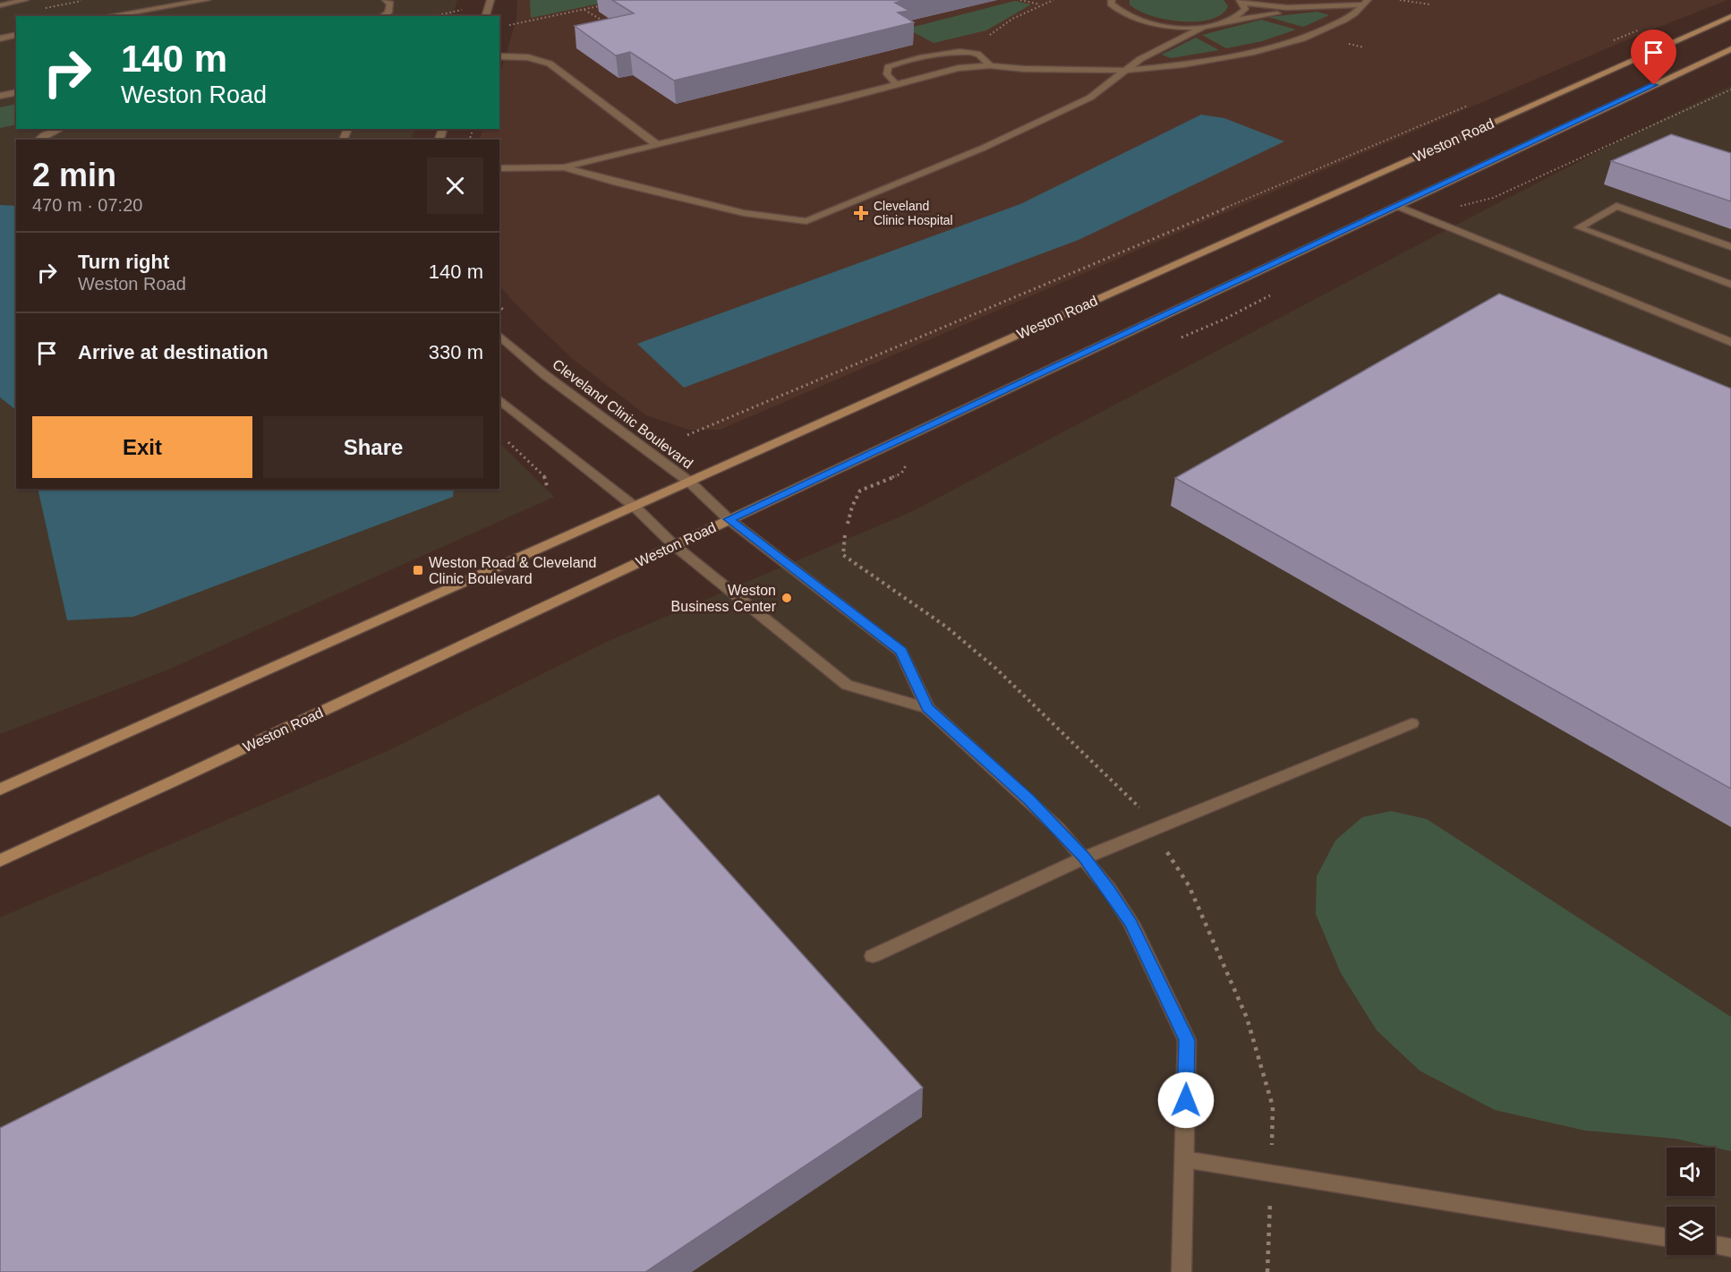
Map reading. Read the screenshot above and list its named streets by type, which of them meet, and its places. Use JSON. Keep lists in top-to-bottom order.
{
  "streets": {
    "main road": ["Weston Road"],
    "street": ["Cleveland Clinic Boulevard"]
  },
  "crossings": [
    ["Weston Road", "Cleveland Clinic Boulevard"]
  ],
  "places": {
    "health": ["Cleveland Clinic Hospital"],
    "transit": ["Weston Road & Cleveland Clinic Boulevard"],
    "other": ["Weston Business Center"]
  },
  "page": {
    "turn": ["140 m", "Weston Road"],
    "heading": ["2 min", "470 m · 07:20"],
    "list": [
      {
        "name": "Turn right",
        "note": "Weston Road",
        "value": "140 m"
      },
      {
        "name": "Arrive at destination",
        "value": "330 m"
      }
    ],
    "buttons": ["Exit", "Share"]
  }
}
